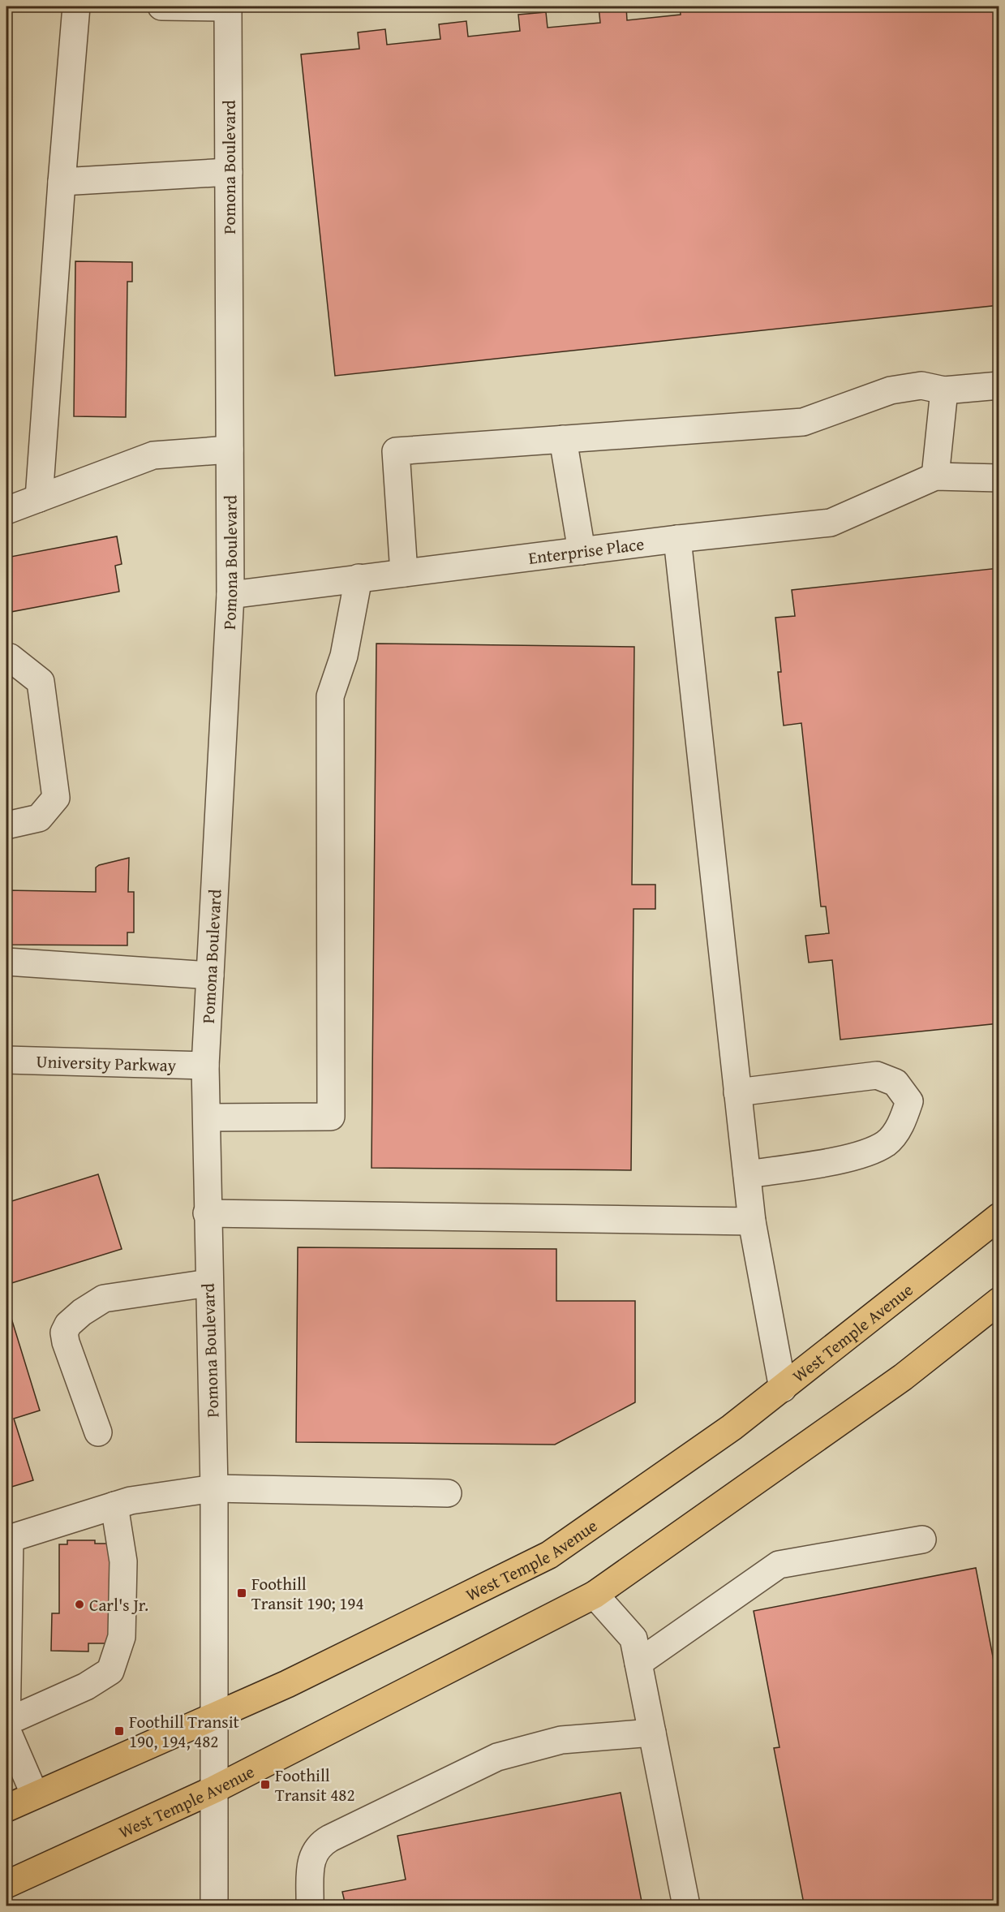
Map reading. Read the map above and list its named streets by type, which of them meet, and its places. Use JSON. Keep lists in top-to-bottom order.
{
  "streets": {
    "main road": ["West Temple Avenue"],
    "street": ["Pomona Boulevard", "Enterprise Place", "University Parkway"]
  },
  "crossings": [
    ["Pomona Boulevard", "Enterprise Place"],
    ["Pomona Boulevard", "University Parkway"],
    ["Pomona Boulevard", "West Temple Avenue"]
  ],
  "places": {
    "transit": ["Foothill Transit 190; 194", "Foothill Transit 190, 194, 482", "Foothill Transit 482"],
    "other": ["Carl's Jr."]
  }
}
